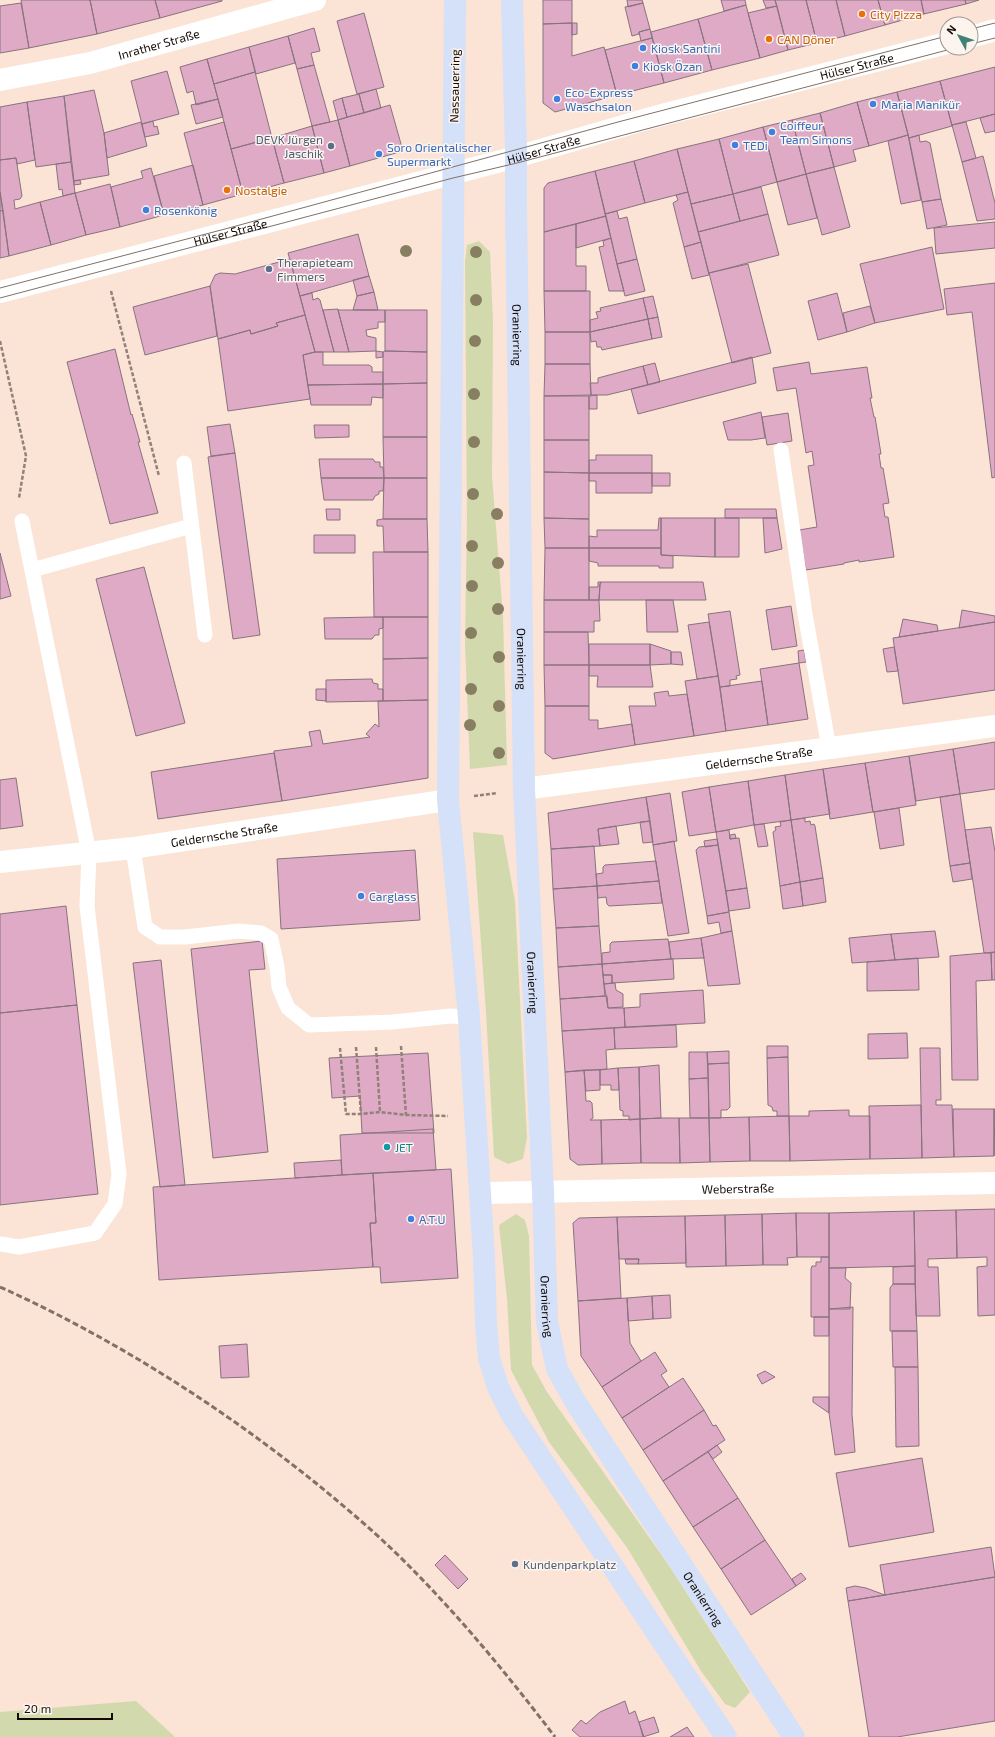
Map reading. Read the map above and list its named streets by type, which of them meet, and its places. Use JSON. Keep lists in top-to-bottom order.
{
  "streets": {
    "main road": ["Nassauerring", "Oranierring"],
    "street": [
      "Inrather Straße",
      "Hülser Straße",
      "Geldernsche Straße",
      "Weberstraße"
    ]
  },
  "crossings": [
    ["Hülser Straße", "Nassauerring"],
    ["Hülser Straße", "Oranierring"],
    ["Oranierring", "Geldernsche Straße"],
    ["Oranierring", "Weberstraße"]
  ],
  "places": [
    "City Pizza",
    "CAN Döner",
    "Kiosk Santini",
    "Kiosk Özan",
    "Eco-Express Waschsalon",
    "Maria Manikür",
    "Coiffeur Team Simons",
    "TEDi",
    "DEVK Jürgen Jaschik",
    "Soro Orientalischer Supermarkt",
    "Nostalgie",
    "Rosenkönig",
    "Therapieteam Fimmers",
    "Carglass",
    "JET",
    "A.T.U",
    "Kundenparkplatz"
  ],
  "scale_bar": "20 m",
  "north": "top left"
}
